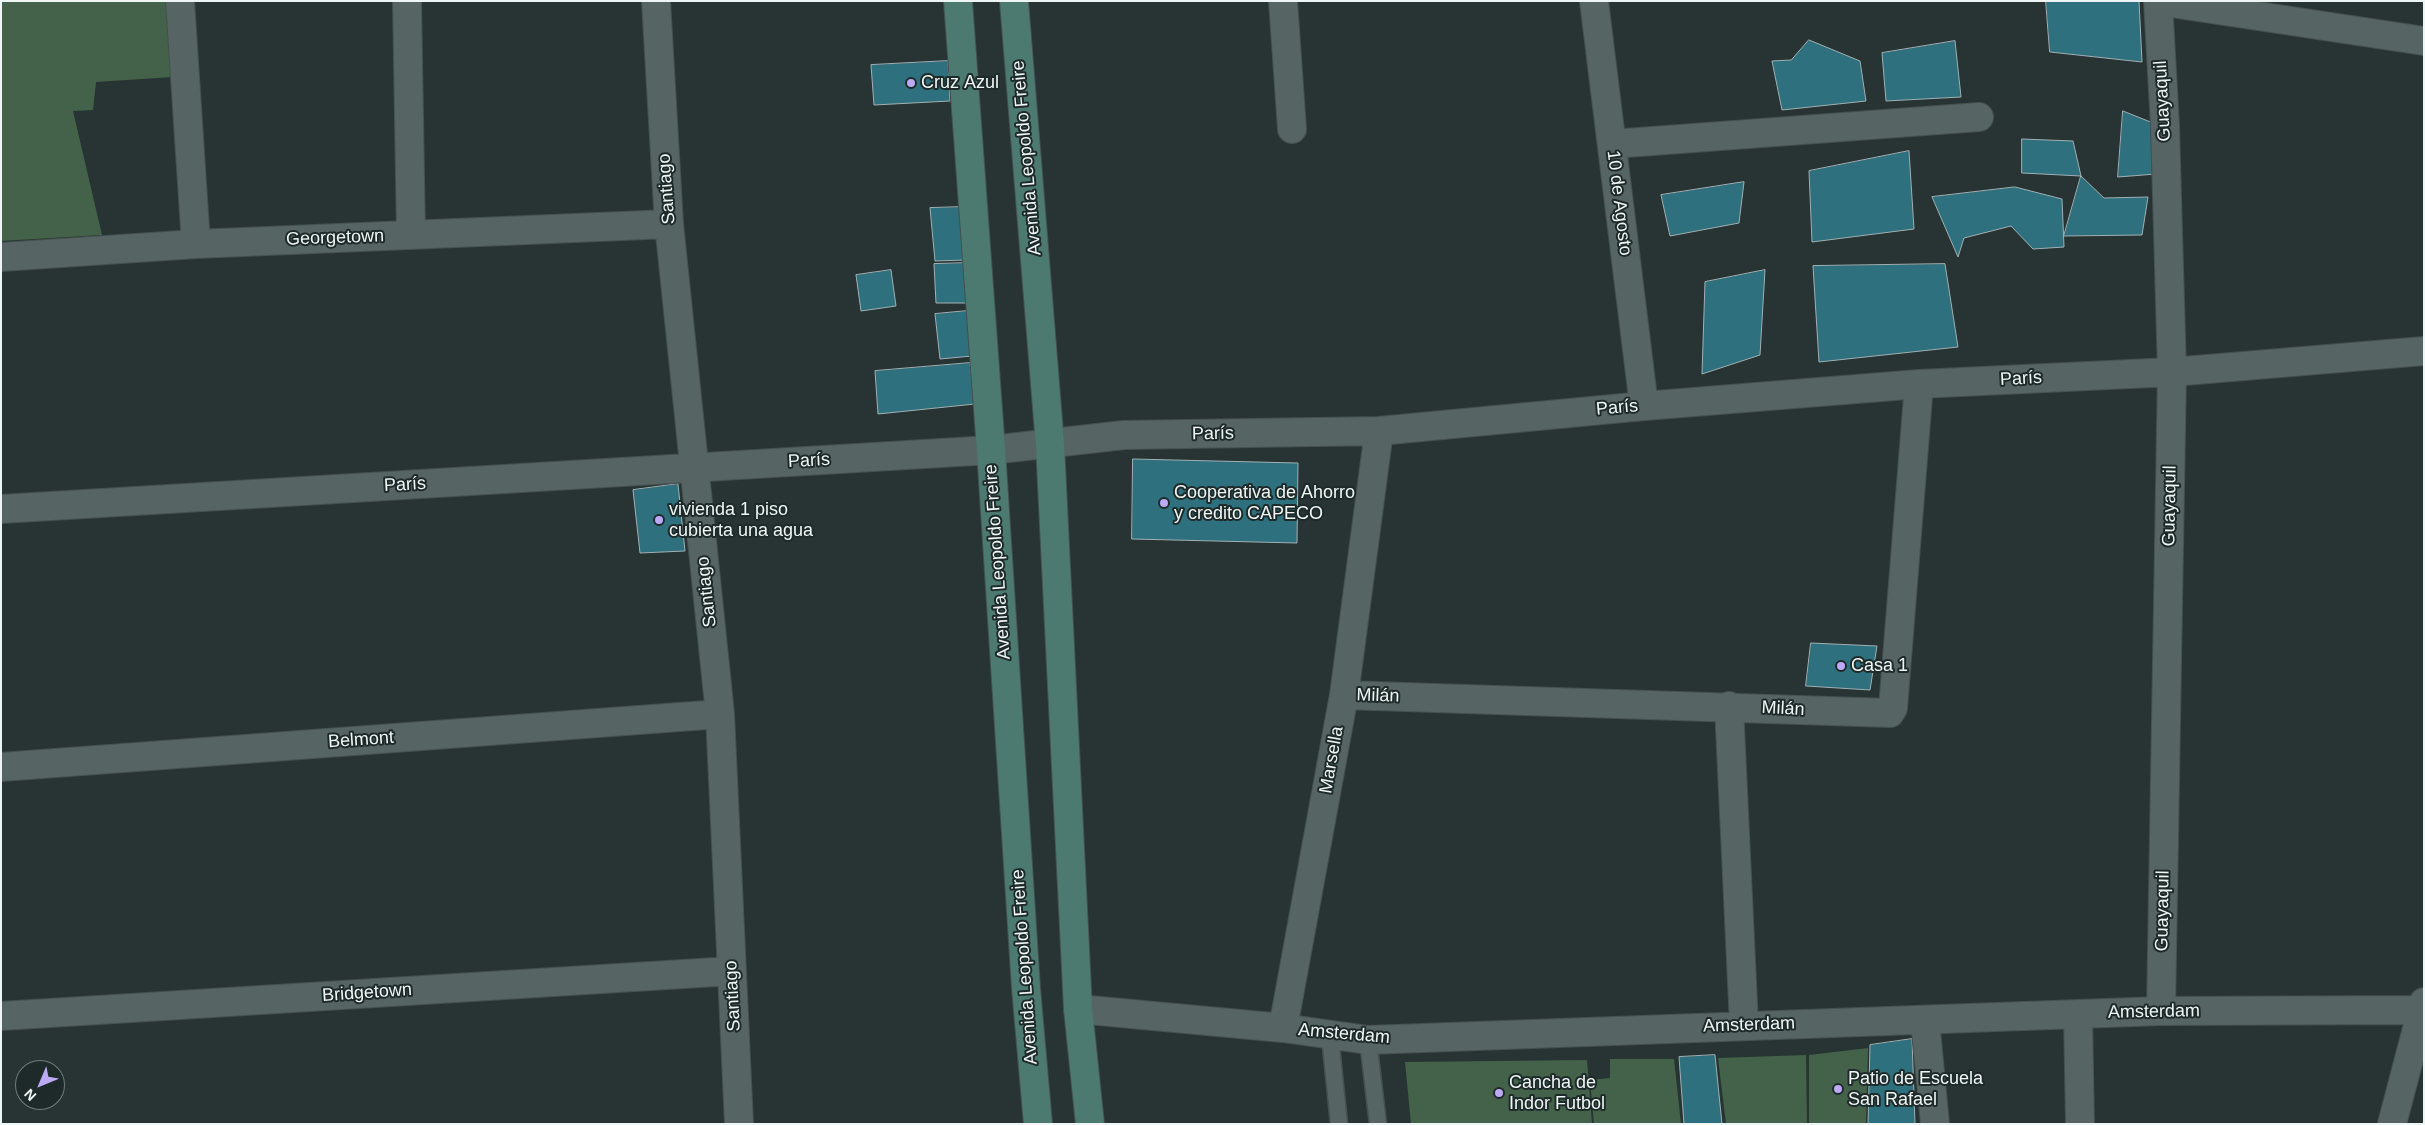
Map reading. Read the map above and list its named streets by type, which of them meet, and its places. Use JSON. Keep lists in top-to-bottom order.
{
  "streets": {
    "main road": ["Avenida Leopoldo Freire"],
    "street": [
      "Guayaquil",
      "Santiago",
      "10 de Agosto",
      "Georgetown",
      "París",
      "Milán",
      "Belmont",
      "Marsella",
      "Bridgetown",
      "Amsterdam"
    ]
  },
  "crossings": [
    ["Guayaquil", "París"],
    ["Guayaquil", "Amsterdam"],
    ["Avenida Leopoldo Freire", "París"],
    ["Avenida Leopoldo Freire", "Amsterdam"],
    ["Santiago", "Georgetown"],
    ["Santiago", "París"],
    ["Santiago", "Belmont"],
    ["Santiago", "Bridgetown"],
    ["10 de Agosto", "París"],
    ["París", "Milán"],
    ["París", "Marsella"],
    ["Milán", "Marsella"],
    ["Marsella", "Amsterdam"]
  ],
  "places": [
    "Cruz Azul",
    "Cooperativa de Ahorro y credito CAPECO",
    "vivienda 1 piso cubierta una agua",
    "Casa 1",
    "Patio de Escuela San Rafael",
    "Cancha de Indor Futbol"
  ],
  "north": "bottom left"
}
